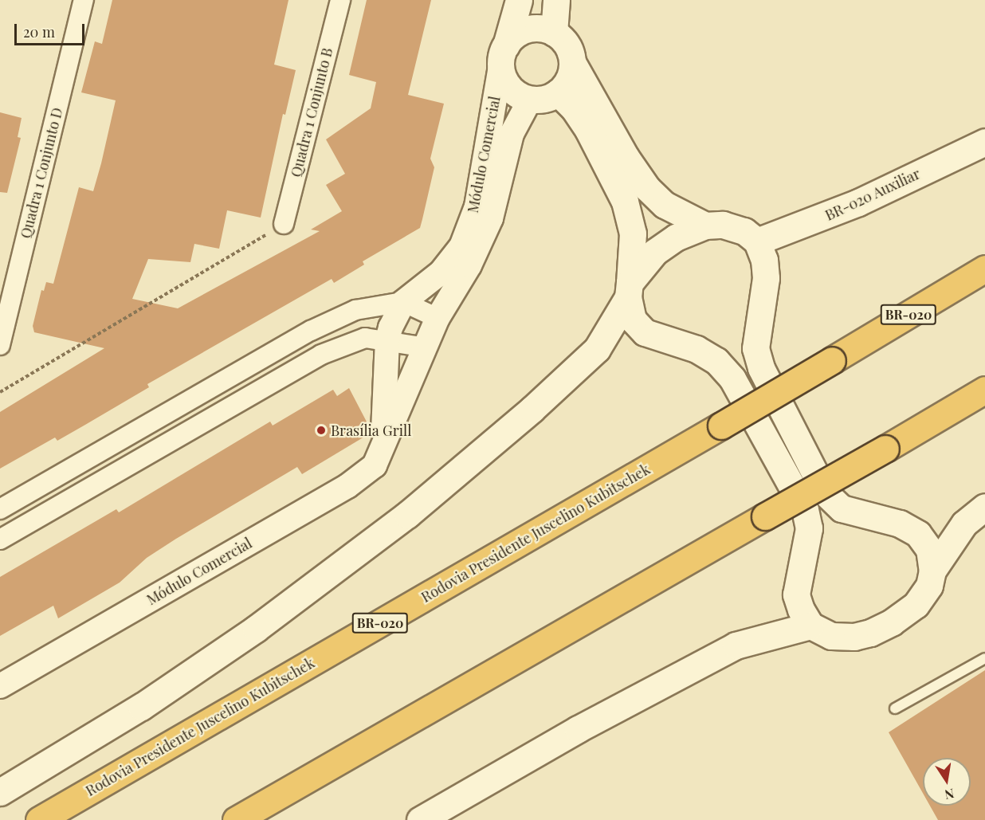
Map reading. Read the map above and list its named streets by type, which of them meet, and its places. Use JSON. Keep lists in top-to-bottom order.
{
  "streets": {
    "highway": ["BR-020", "Rodovia Presidente Juscelino Kubitschek"],
    "main road": ["BR-020 Auxiliar"],
    "street": ["Quadra 1 Conjunto B", "Módulo Comercial", "Quadra 1 Conjunto D"]
  },
  "places": ["Brasília Grill"],
  "scale_bar": "20 m",
  "north": "bottom"
}
